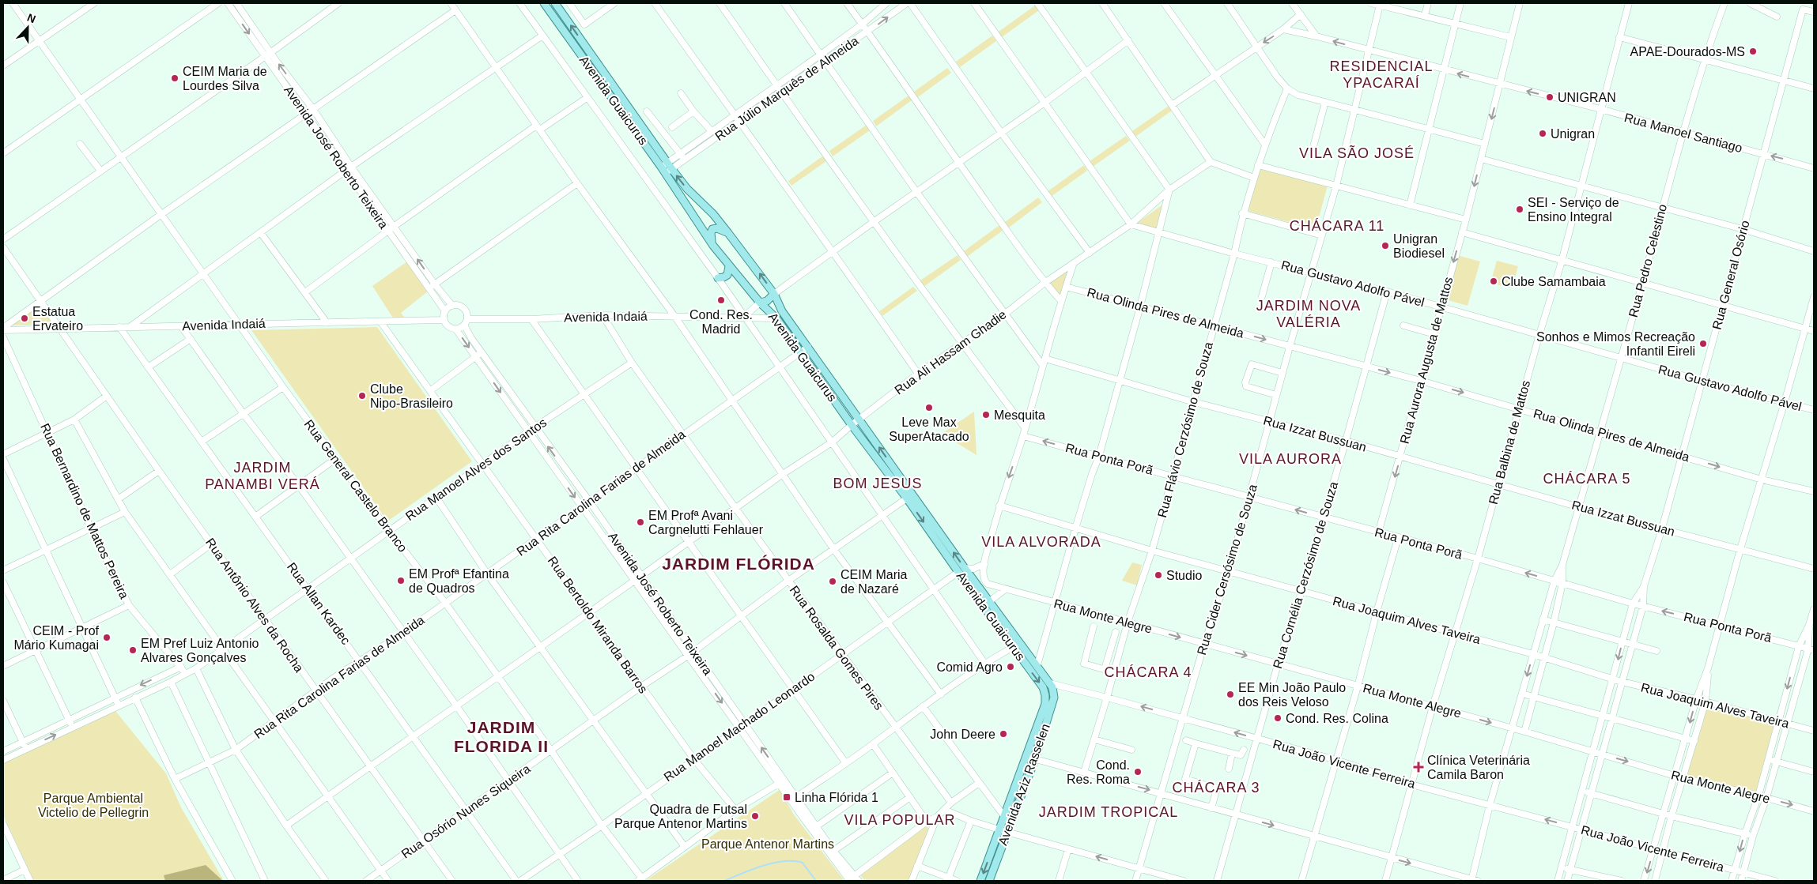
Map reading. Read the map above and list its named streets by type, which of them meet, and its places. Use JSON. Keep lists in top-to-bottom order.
{
  "streets": {
    "main road": ["Avenida Guaicurus", "Avenida Aziz Rasselen"],
    "street": [
      "Rua Júlio Marquês de Almeida",
      "Rua Manoel Santiago",
      "Avenida José Roberto Teixeira",
      "Rua Pedro Celestino",
      "Rua General Osório",
      "Rua Gustavo Adolfo Pável",
      "Rua Olinda Pires de Almeida",
      "Avenida Indaiá",
      "Rua Ali Hassam Ghadie",
      "Rua Aurora Augusta de Mattos",
      "Rua Flávio Cerzósimo de Souza",
      "Rua Izzat Bussuan",
      "Rua Balbina de Mattos",
      "Rua Ponta Porã",
      "Rua Manoel Alves dos Santos",
      "Rua General Castelo Branco",
      "Rua Rita Carolina Farias de Almeida",
      "Rua Bernardino de Mattos Pereira",
      "Rua Cider Cersósimo de Souza",
      "Rua Cornélia Cerzósimo de Souza",
      "Rua Allan Kardec",
      "Rua Antônio Alves da Rocha",
      "Rua Monte Alegre",
      "Rua Joaquim Alves Taveira",
      "Rua Bertoldo Miranda Barros",
      "Rua Rosalda Gomes Pires",
      "Rua Manoel Machado Leonardo",
      "Rua João Vicente Ferreira",
      "Rua Osório Nunes Siqueira"
    ]
  },
  "crossings": [
    ["Rua Júlio Marquês de Almeida", "Avenida Guaicurus"],
    ["Avenida Guaicurus", "Avenida Indaiá"],
    ["Avenida Guaicurus", "Rua Ali Hassam Ghadie"],
    ["Avenida Guaicurus", "Rua Rita Carolina Farias de Almeida"],
    ["Avenida Guaicurus", "Rua Manoel Machado Leonardo"],
    ["Avenida Guaicurus", "Rua João Vicente Ferreira"],
    ["Avenida Guaicurus", "Avenida Aziz Rasselen"],
    ["Avenida Guaicurus", "Rua Osório Nunes Siqueira"],
    ["Rua Manoel Santiago", "Rua Pedro Celestino"],
    ["Rua Manoel Santiago", "Rua General Osório"],
    ["Rua Manoel Santiago", "Rua Aurora Augusta de Mattos"],
    ["Rua Manoel Santiago", "Rua Balbina de Mattos"],
    ["Rua Manoel Santiago", "Rua Cider Cersósimo de Souza"],
    ["Avenida José Roberto Teixeira", "Avenida Indaiá"],
    ["Avenida José Roberto Teixeira", "Rua Ali Hassam Ghadie"],
    ["Avenida José Roberto Teixeira", "Rua Manoel Alves dos Santos"],
    ["Avenida José Roberto Teixeira", "Rua Rita Carolina Farias de Almeida"],
    ["Avenida José Roberto Teixeira", "Rua Manoel Machado Leonardo"],
    ["Avenida José Roberto Teixeira", "Rua Osório Nunes Siqueira"],
    ["Rua Pedro Celestino", "Rua Gustavo Adolfo Pável"],
    ["Rua Pedro Celestino", "Rua Olinda Pires de Almeida"],
    ["Rua Pedro Celestino", "Rua Izzat Bussuan"],
    ["Rua Pedro Celestino", "Rua Ponta Porã"],
    ["Rua Pedro Celestino", "Rua Monte Alegre"],
    ["Rua Pedro Celestino", "Rua Joaquim Alves Taveira"],
    ["Rua Pedro Celestino", "Rua João Vicente Ferreira"],
    ["Rua General Osório", "Rua Gustavo Adolfo Pável"],
    ["Rua General Osório", "Rua Olinda Pires de Almeida"],
    ["Rua General Osório", "Rua Izzat Bussuan"],
    ["Rua General Osório", "Rua Ponta Porã"],
    ["Rua General Osório", "Rua Monte Alegre"],
    ["Rua General Osório", "Rua Joaquim Alves Taveira"],
    ["Rua General Osório", "Rua João Vicente Ferreira"],
    ["Rua Gustavo Adolfo Pável", "Rua Ali Hassam Ghadie"],
    ["Rua Gustavo Adolfo Pável", "Rua Aurora Augusta de Mattos"],
    ["Rua Gustavo Adolfo Pável", "Rua Flávio Cerzósimo de Souza"],
    ["Rua Gustavo Adolfo Pável", "Rua Balbina de Mattos"],
    ["Rua Gustavo Adolfo Pável", "Rua Cider Cersósimo de Souza"],
    ["Rua Gustavo Adolfo Pável", "Rua Cornélia Cerzósimo de Souza"],
    ["Rua Olinda Pires de Almeida", "Rua Aurora Augusta de Mattos"],
    ["Rua Olinda Pires de Almeida", "Rua Flávio Cerzósimo de Souza"],
    ["Rua Olinda Pires de Almeida", "Rua Balbina de Mattos"],
    ["Rua Olinda Pires de Almeida", "Rua Cider Cersósimo de Souza"],
    ["Rua Olinda Pires de Almeida", "Rua Cornélia Cerzósimo de Souza"],
    ["Avenida Indaiá", "Rua General Castelo Branco"],
    ["Avenida Indaiá", "Rua Allan Kardec"],
    ["Avenida Indaiá", "Rua Antônio Alves da Rocha"],
    ["Avenida Indaiá", "Rua Bertoldo Miranda Barros"],
    ["Avenida Indaiá", "Rua Rosalda Gomes Pires"],
    ["Rua Ali Hassam Ghadie", "Rua General Castelo Branco"],
    ["Rua Ali Hassam Ghadie", "Rua Allan Kardec"],
    ["Rua Ali Hassam Ghadie", "Rua Antônio Alves da Rocha"],
    ["Rua Ali Hassam Ghadie", "Rua Bertoldo Miranda Barros"],
    ["Rua Ali Hassam Ghadie", "Rua Rosalda Gomes Pires"],
    ["Rua Aurora Augusta de Mattos", "Rua Izzat Bussuan"],
    ["Rua Aurora Augusta de Mattos", "Rua Ponta Porã"],
    ["Rua Flávio Cerzósimo de Souza", "Rua Izzat Bussuan"],
    ["Rua Flávio Cerzósimo de Souza", "Rua Ponta Porã"],
    ["Rua Flávio Cerzósimo de Souza", "Rua Monte Alegre"],
    ["Rua Flávio Cerzósimo de Souza", "Rua Joaquim Alves Taveira"],
    ["Rua Flávio Cerzósimo de Souza", "Rua João Vicente Ferreira"],
    ["Rua Izzat Bussuan", "Rua Balbina de Mattos"],
    ["Rua Izzat Bussuan", "Rua Cider Cersósimo de Souza"],
    ["Rua Izzat Bussuan", "Rua Cornélia Cerzósimo de Souza"],
    ["Rua Balbina de Mattos", "Rua Ponta Porã"],
    ["Rua Balbina de Mattos", "Rua Monte Alegre"],
    ["Rua Balbina de Mattos", "Rua Joaquim Alves Taveira"],
    ["Rua Balbina de Mattos", "Rua João Vicente Ferreira"],
    ["Rua Ponta Porã", "Rua Cider Cersósimo de Souza"],
    ["Rua Ponta Porã", "Rua Cornélia Cerzósimo de Souza"],
    ["Rua Manoel Alves dos Santos", "Rua General Castelo Branco"],
    ["Rua Manoel Alves dos Santos", "Rua Bernardino de Mattos Pereira"],
    ["Rua Manoel Alves dos Santos", "Rua Allan Kardec"],
    ["Rua Manoel Alves dos Santos", "Rua Antônio Alves da Rocha"],
    ["Rua Manoel Alves dos Santos", "Rua Bertoldo Miranda Barros"],
    ["Rua Manoel Alves dos Santos", "Rua Rosalda Gomes Pires"],
    ["Rua General Castelo Branco", "Rua Rita Carolina Farias de Almeida"],
    ["Rua General Castelo Branco", "Rua Manoel Machado Leonardo"],
    ["Rua General Castelo Branco", "Rua Osório Nunes Siqueira"],
    ["Rua Rita Carolina Farias de Almeida", "Rua Allan Kardec"],
    ["Rua Rita Carolina Farias de Almeida", "Rua Antônio Alves da Rocha"],
    ["Rua Rita Carolina Farias de Almeida", "Rua Bertoldo Miranda Barros"],
    ["Rua Rita Carolina Farias de Almeida", "Rua Rosalda Gomes Pires"],
    ["Rua Cider Cersósimo de Souza", "Rua Monte Alegre"],
    ["Rua Cider Cersósimo de Souza", "Rua Joaquim Alves Taveira"],
    ["Rua Cider Cersósimo de Souza", "Rua João Vicente Ferreira"],
    ["Rua Cornélia Cerzósimo de Souza", "Rua Monte Alegre"],
    ["Rua Cornélia Cerzósimo de Souza", "Rua Joaquim Alves Taveira"],
    ["Rua Cornélia Cerzósimo de Souza", "Rua João Vicente Ferreira"],
    ["Rua Allan Kardec", "Rua Osório Nunes Siqueira"],
    ["Rua Antônio Alves da Rocha", "Rua Osório Nunes Siqueira"],
    ["Rua Bertoldo Miranda Barros", "Rua Manoel Machado Leonardo"],
    ["Rua Bertoldo Miranda Barros", "Rua Osório Nunes Siqueira"],
    ["Rua Rosalda Gomes Pires", "Rua Manoel Machado Leonardo"],
    ["Rua Rosalda Gomes Pires", "Rua Osório Nunes Siqueira"],
    ["Rua João Vicente Ferreira", "Avenida Aziz Rasselen"]
  ],
  "one_way": [
    "Rua Manoel Santiago",
    "Rua Olinda Pires de Almeida",
    "Rua Aurora Augusta de Mattos",
    "Rua Ponta Porã"
  ],
  "districts": [
    "RESIDENCIAL YPACARAÍ",
    "VILA SÃO JOSÉ",
    "CHÁCARA 11",
    "JARDIM NOVA VALÉRIA",
    "VILA AURORA",
    "JARDIM PANAMBI VERÁ",
    "CHÁCARA 5",
    "BOM JESUS",
    "VILA ALVORADA",
    "JARDIM FLÓRIDA",
    "CHÁCARA 4",
    "JARDIM FLORIDA II",
    "CHÁCARA 3",
    "JARDIM TROPICAL",
    "VILA POPULAR"
  ],
  "parks": ["Parque Ambiental Victelio de Pellegrin", "Parque Antenor Martins"],
  "places": {
    "other": [
      "APAE-Dourados-MS",
      "CEIM Maria de Lourdes Silva",
      "UNIGRAN",
      "Unigran",
      "SEI - Serviço de Ensino Integral",
      "Unigran Biodiesel",
      "Clube Samambaia",
      "Cond. Res. Madrid",
      "Estatua Ervateiro",
      "Sonhos e Mimos Recreação Infantil Eireli",
      "Clube Nipo-Brasileiro",
      "Leve Max SuperAtacado",
      "Mesquita",
      "EM Profª Avani Cargnelutti Fehlauer",
      "Studio",
      "EM Profª Efantina de Quadros",
      "CEIM Maria de Nazaré",
      "CEIM - Prof Mário Kumagai",
      "EM Pref Luiz Antonio Alvares Gonçalves",
      "Comid Agro",
      "EE Min João Paulo dos Reis Veloso",
      "Cond. Res. Colina",
      "John Deere",
      "Cond. Res. Roma",
      "Quadra de Futsal Parque Antenor Martins"
    ],
    "health": ["Clínica Veterinária Camila Baron"],
    "transit": ["Linha Flórida 1"]
  },
  "north": "top"
}
